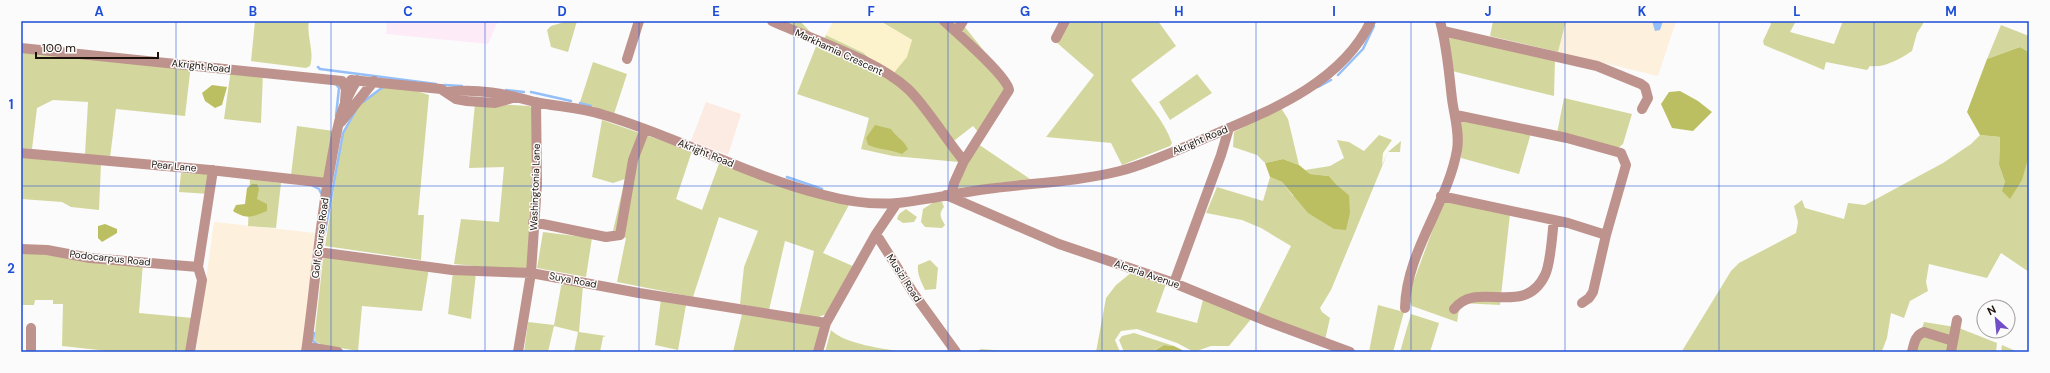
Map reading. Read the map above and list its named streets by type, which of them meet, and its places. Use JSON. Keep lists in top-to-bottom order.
{
  "streets": {
    "street": [
      "Markhamia Crescent",
      "Akright Road",
      "Pear Lane",
      "Washingtonia Lane",
      "Golf Course Road",
      "Podocarpus Road",
      "Alcaria Avenue",
      "Musizi Road",
      "Suya Road"
    ]
  },
  "crossings": [
    ["Akright Road", "Washingtonia Lane"],
    ["Akright Road", "Golf Course Road"],
    ["Akright Road", "Alcaria Avenue"],
    ["Pear Lane", "Golf Course Road"],
    ["Washingtonia Lane", "Suya Road"],
    ["Golf Course Road", "Suya Road"]
  ],
  "scale_bar": "100 m",
  "north": "top left",
  "grid": {
    "columns": [
      "A",
      "B",
      "C",
      "D",
      "E",
      "F",
      "G",
      "H",
      "I",
      "J",
      "K",
      "L",
      "M"
    ],
    "rows": ["1", "2"]
  }
}
